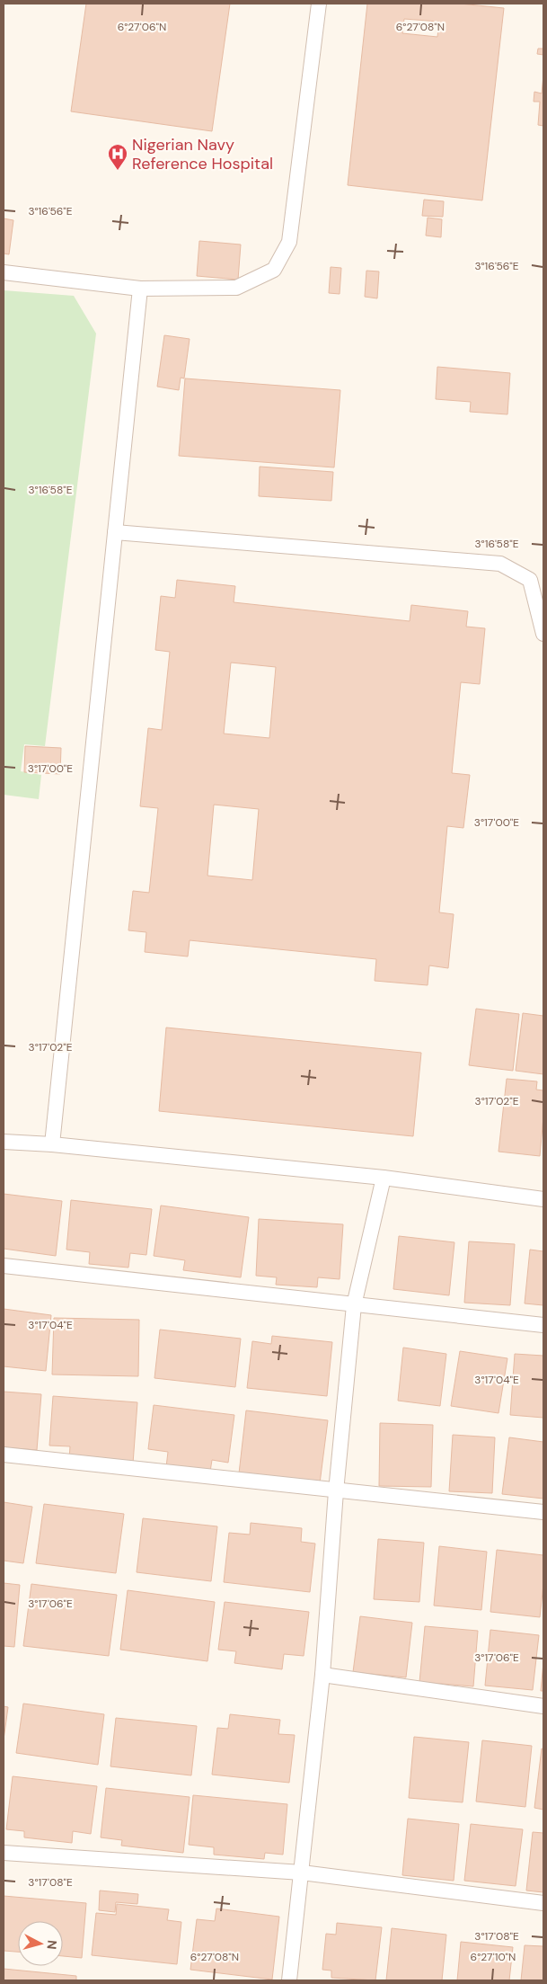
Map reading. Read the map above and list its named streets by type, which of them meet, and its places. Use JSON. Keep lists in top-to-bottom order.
{
  "places": {
    "hospital": ["Nigerian Navy Reference Hospital"]
  },
  "north": "right",
  "coordinates": [
    "6°27'06\"N",
    "6°27'08\"N",
    "3°16'56\"E",
    "3°16'58\"E",
    "3°17'00\"E",
    "3°17'02\"E",
    "3°17'04\"E",
    "3°17'06\"E",
    "3°17'08\"E",
    "6°27'10\"N"
  ]
}
